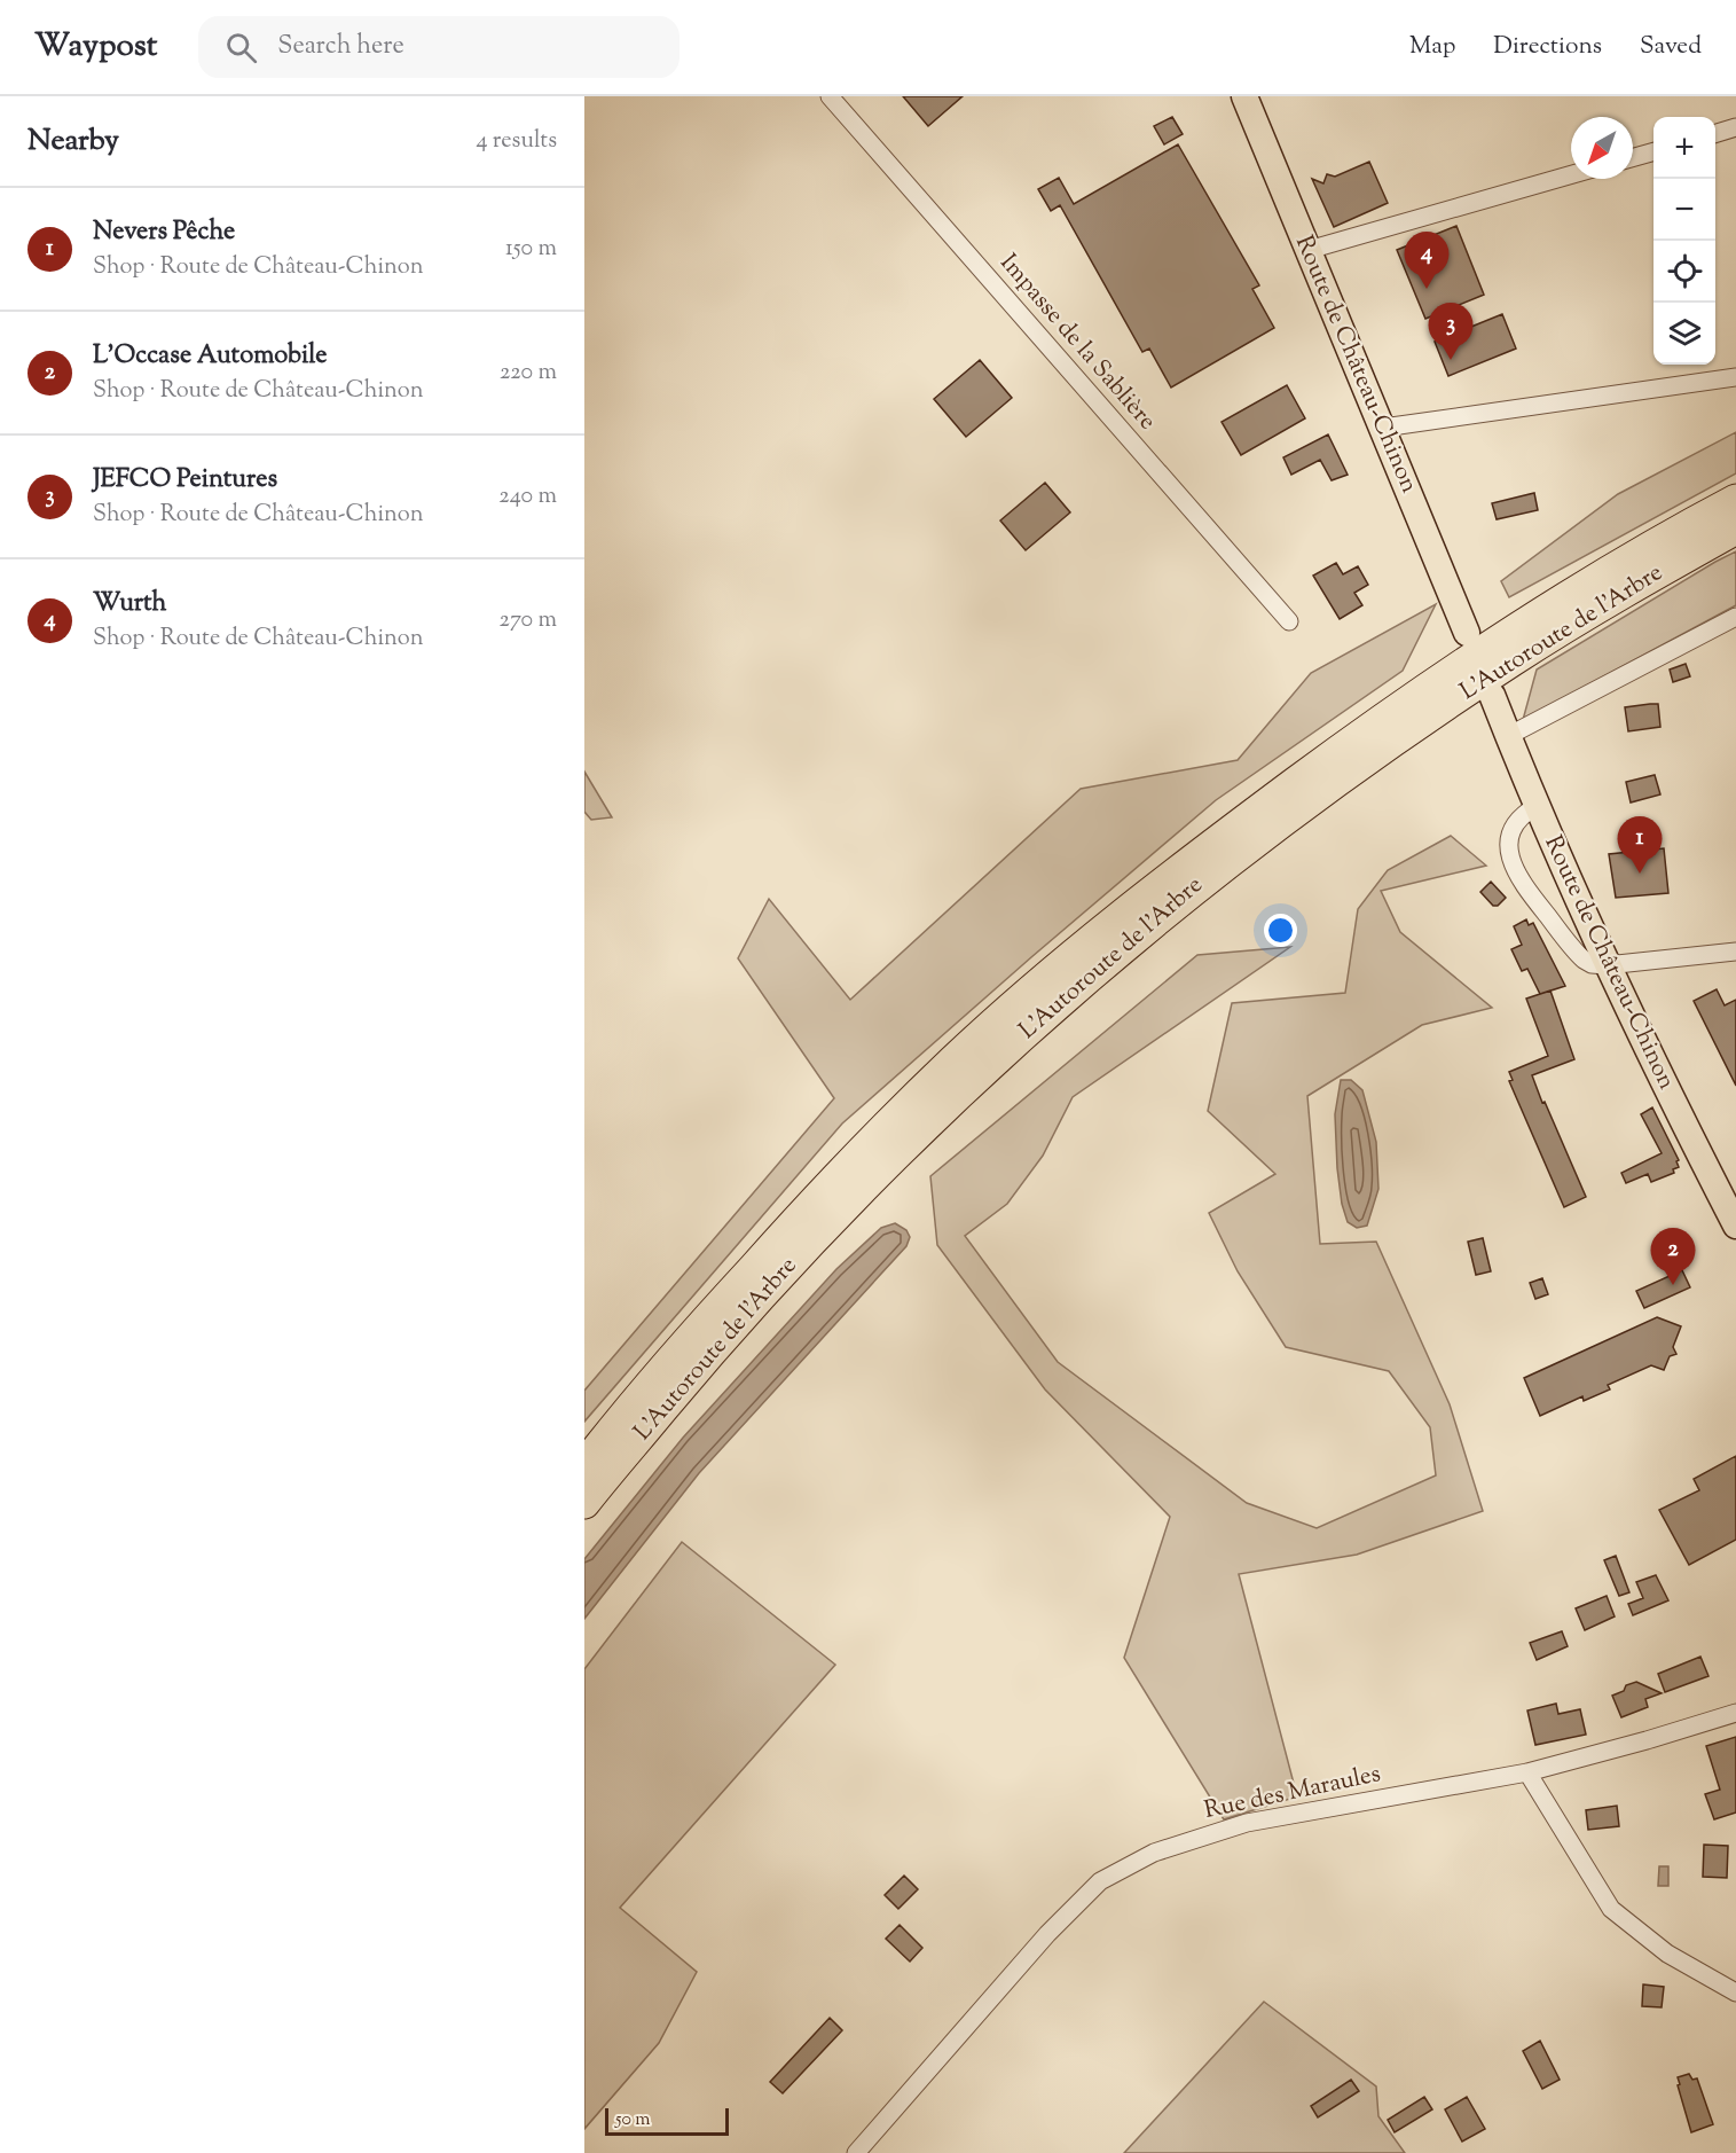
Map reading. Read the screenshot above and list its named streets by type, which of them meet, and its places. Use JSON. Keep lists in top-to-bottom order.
{
  "streets": {
    "highway": ["L'Autoroute de l'Arbre"],
    "main road": ["Route de Château-Chinon"],
    "street": ["Impasse de la Sablière", "Rue des Maraules"]
  },
  "scale_bar": "50 m",
  "north": "bottom left",
  "page": {
    "header": "Waypost",
    "search": "Search here",
    "nav": ["Map", "Directions", "Saved"],
    "heading": ["Nearby", "4 results"],
    "map_buttons": ["+", "−"],
    "list": [
      {
        "mark": "1",
        "name": "Nevers Pêche",
        "note": "Shop · Route de Château-Chinon",
        "value": "150 m"
      },
      {
        "mark": "2",
        "name": "L'Occase Automobile",
        "note": "Shop · Route de Château-Chinon",
        "value": "220 m"
      },
      {
        "mark": "3",
        "name": "JEFCO Peintures",
        "note": "Shop · Route de Château-Chinon",
        "value": "240 m"
      },
      {
        "mark": "4",
        "name": "Wurth",
        "note": "Shop · Route de Château-Chinon",
        "value": "270 m"
      }
    ],
    "pins": [
      "4",
      "3",
      "1",
      "2"
    ],
    "scale": "50 m"
  }
}
